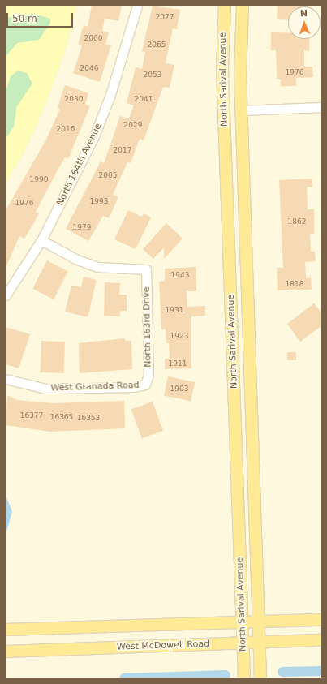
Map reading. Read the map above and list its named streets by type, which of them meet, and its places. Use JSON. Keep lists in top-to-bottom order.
{
  "streets": {
    "main road": ["North Sarival Avenue", "West McDowell Road"],
    "street": ["North 164th Avenue", "North 163rd Drive", "West Granada Road"]
  },
  "crossings": [
    ["North Sarival Avenue", "West McDowell Road"],
    ["North 164th Avenue", "North 163rd Drive"],
    ["North 163rd Drive", "West Granada Road"]
  ],
  "house_numbers": [
    "2077",
    "2060",
    "2065",
    "2046",
    "1976",
    "2053",
    "2030",
    "2041",
    "2029",
    "2016",
    "2017",
    "2005",
    "1990",
    "1993",
    "1976",
    "1862",
    "1979",
    "1943",
    "1818",
    "1931",
    "1923",
    "1911",
    "1903",
    "16377",
    "16365",
    "16353"
  ],
  "scale_bar": "50 m",
  "north": "top"
}
